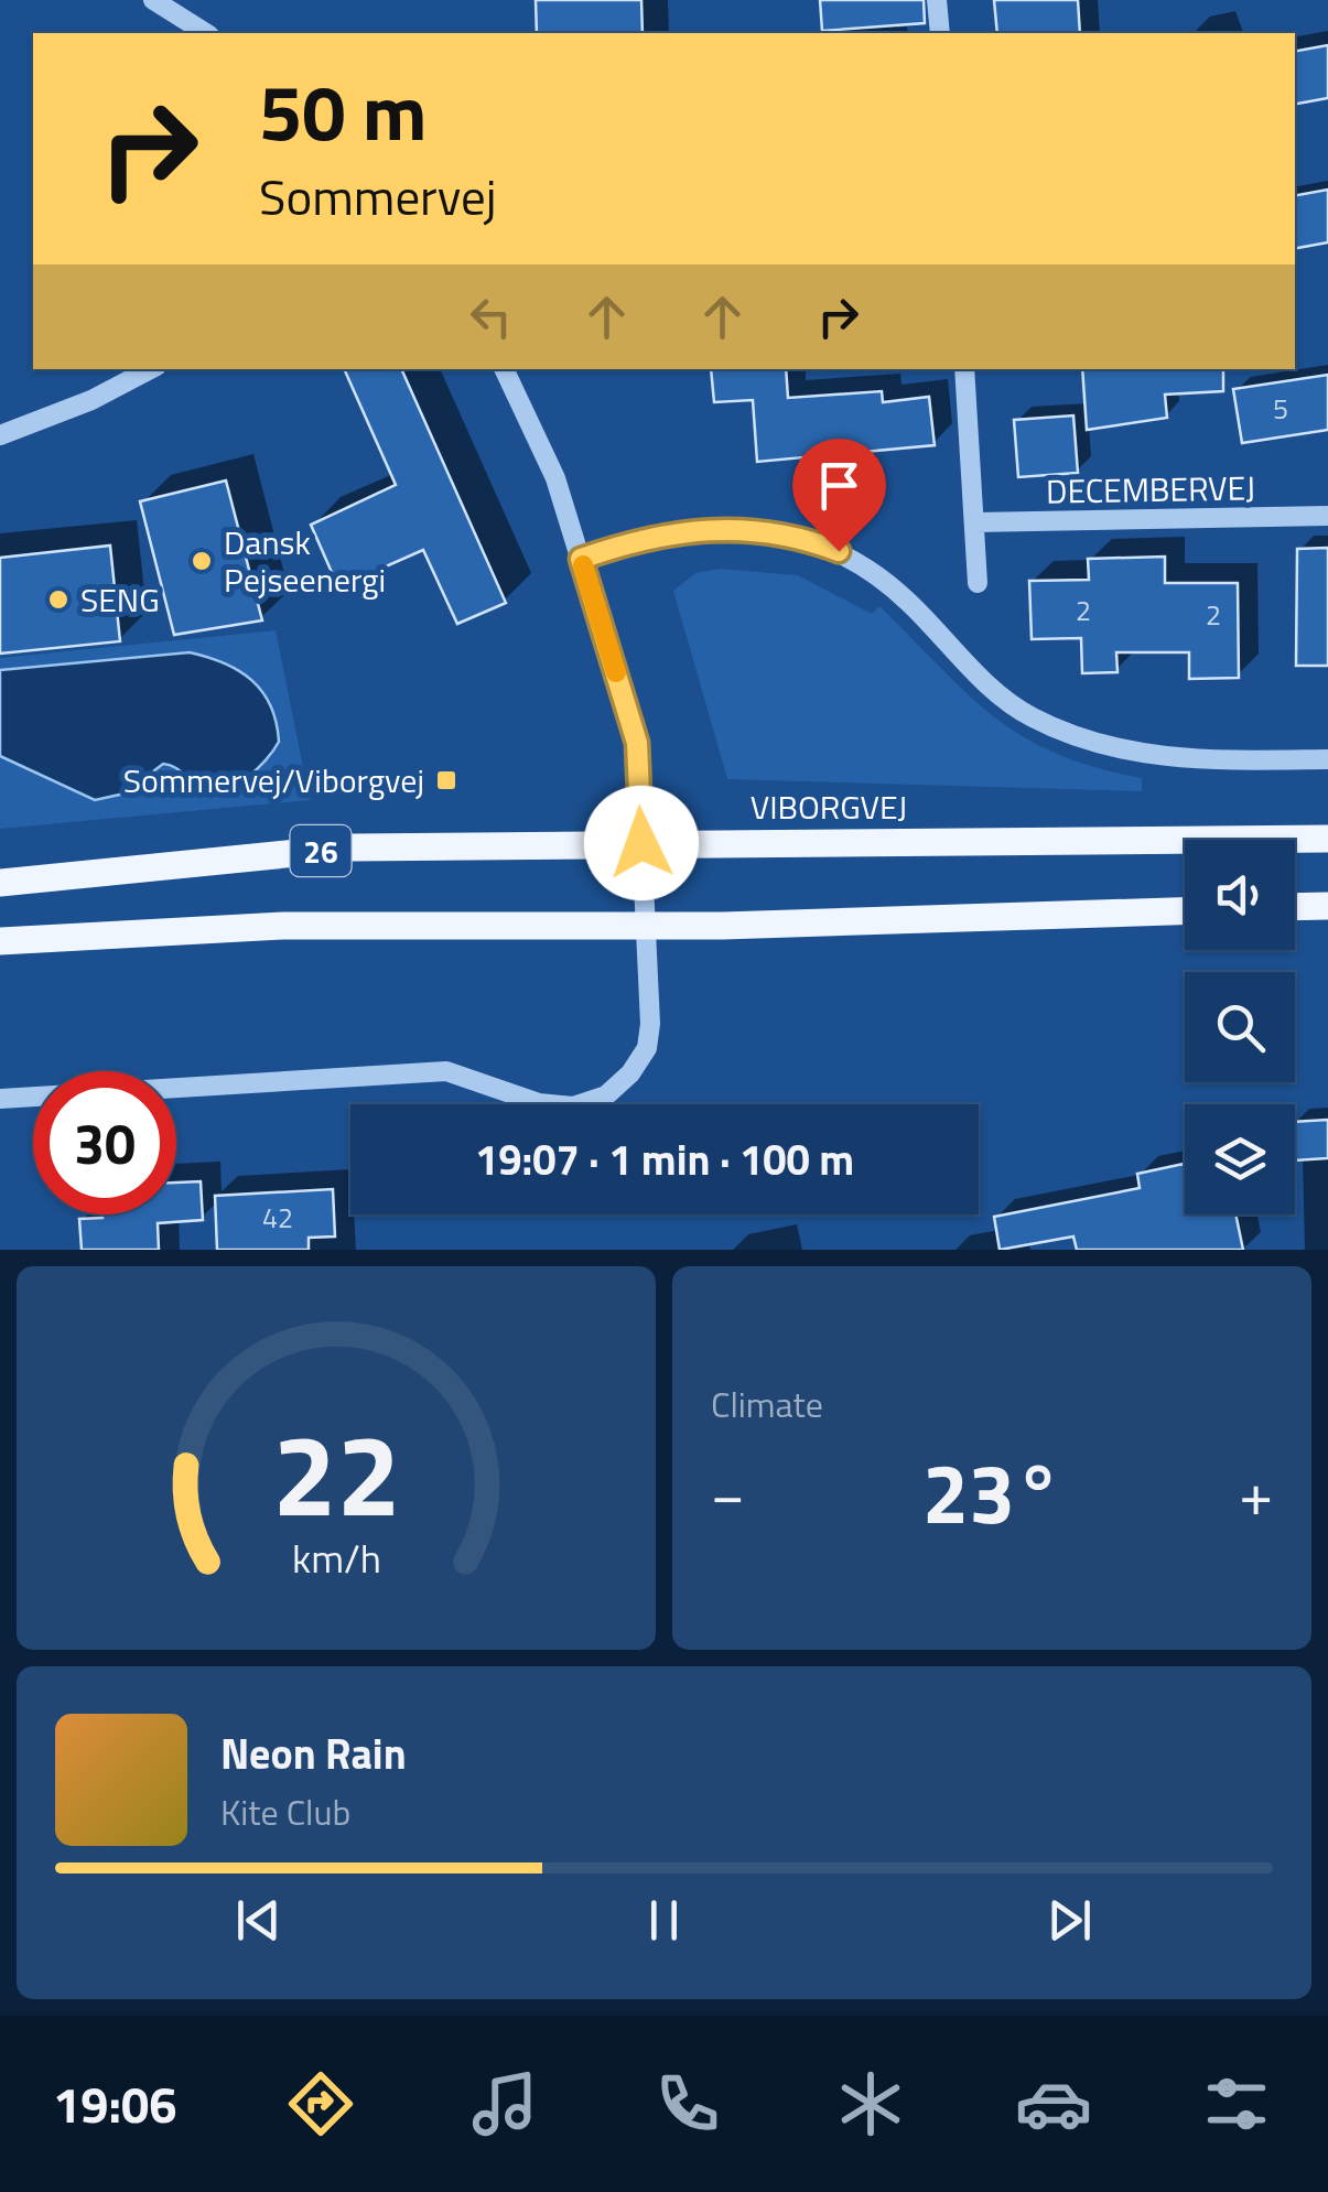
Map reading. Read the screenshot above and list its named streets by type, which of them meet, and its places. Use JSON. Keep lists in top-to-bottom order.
{
  "streets": {
    "main road": ["VIBORGVEJ", "26"],
    "street": ["DECEMBERVEJ"]
  },
  "places": {
    "other": ["Dansk Pejseenergi", "SENG"],
    "transit": ["Sommervej/Viborgvej"]
  },
  "house_numbers": [
    "5",
    "2",
    "2",
    "42"
  ],
  "page": {
    "turn": ["50 m", "Sommervej"],
    "limit": "30",
    "trip": "19:07 · 1 min · 100 m",
    "tile": "Climate",
    "heat": ["−", "23°", "+"],
    "song": ["Neon Rain", "Kite Club"],
    "tabs": "19:06",
    "gauge": ["22", "km/h"]
  }
}
